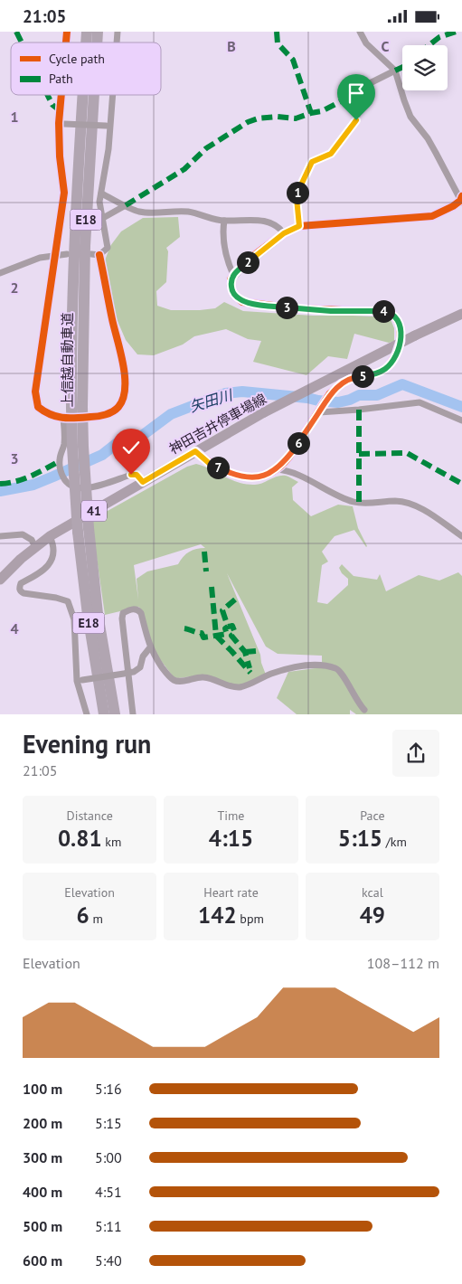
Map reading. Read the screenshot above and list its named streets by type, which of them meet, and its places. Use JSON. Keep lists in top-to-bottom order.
{
  "streets": {
    "highway": ["E18", "上信越自動車道"],
    "main road": ["神田吉井停車場線", "41"]
  },
  "water": ["矢田川"],
  "legend": ["Cycle path", "Path"],
  "page": {
    "status": "21:05",
    "pins": [
      "1",
      "2",
      "3",
      "4",
      "5",
      "6",
      "7"
    ],
    "heading": ["Evening run", "21:05"],
    "stats": [
      ["Distance", "0.81 km"],
      ["Time", "4:15"],
      ["Pace", "5:15 /km"],
      ["Elevation", "6 m"],
      ["Heart rate", "142 bpm"],
      ["kcal", "49"]
    ],
    "chart": ["Elevation", "108–112 m"],
    "list": [
      {
        "name": "100 m",
        "note": "5:16"
      },
      {
        "name": "200 m",
        "note": "5:15"
      },
      {
        "name": "300 m",
        "note": "5:00"
      },
      {
        "name": "400 m",
        "note": "4:51"
      },
      {
        "name": "500 m",
        "note": "5:11"
      },
      {
        "name": "600 m",
        "note": "5:40"
      }
    ]
  },
  "grid": {
    "columns": ["B", "C"],
    "rows": [
      "1",
      "2",
      "3",
      "4"
    ]
  }
}
